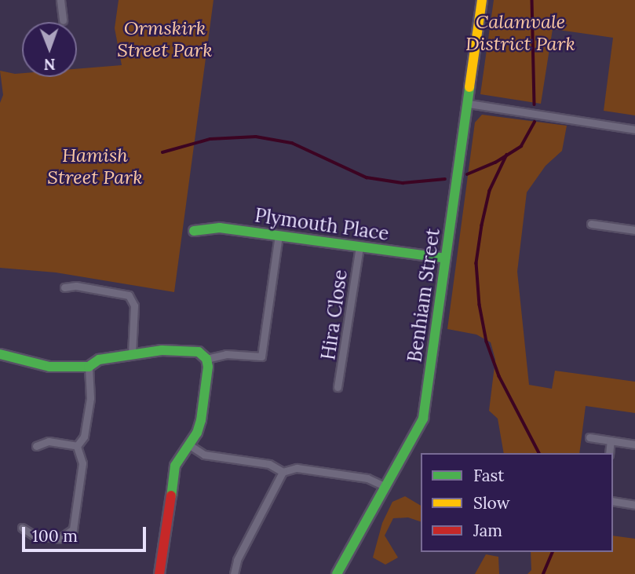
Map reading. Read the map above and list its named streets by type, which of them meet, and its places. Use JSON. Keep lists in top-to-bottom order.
{
  "streets": {
    "street": ["Plymouth Place", "Benhiam Street", "Hira Close"]
  },
  "crossings": [
    ["Plymouth Place", "Benhiam Street"],
    ["Plymouth Place", "Hira Close"]
  ],
  "parks": ["Calamvale District Park", "Ormskirk Street Park", "Hamish Street Park"],
  "legend": ["Fast", "Slow", "Jam"],
  "scale_bar": "100 m",
  "north": "bottom"
}
